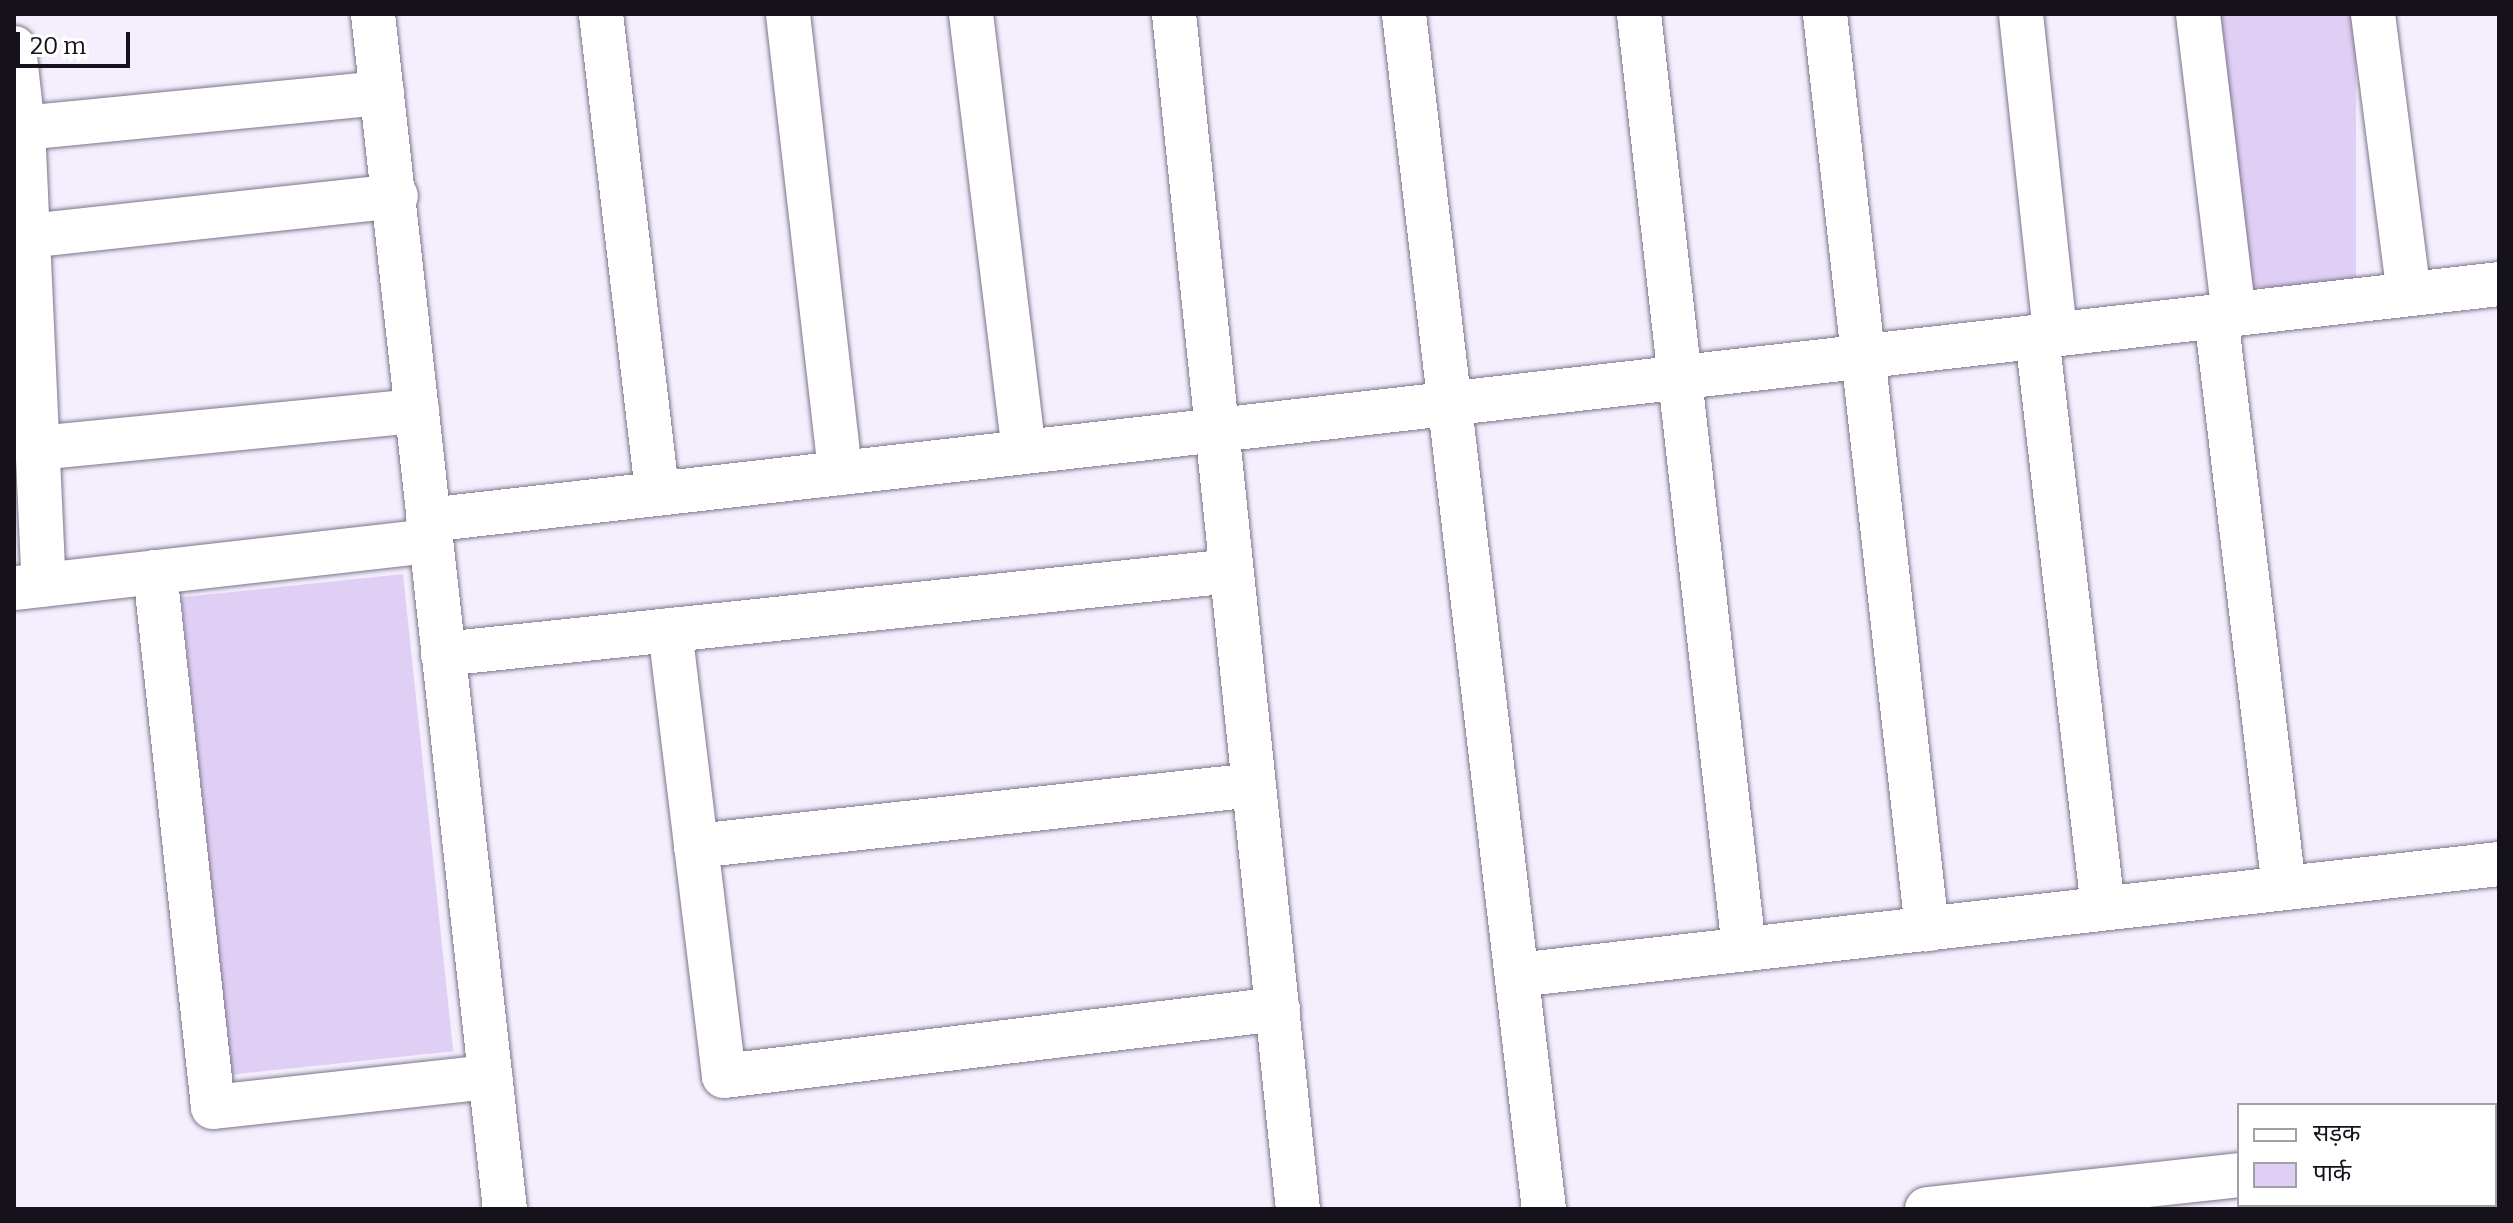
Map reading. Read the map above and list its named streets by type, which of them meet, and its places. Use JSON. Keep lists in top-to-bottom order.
{
  "legend": ["सड़क", "पार्क"],
  "scale_bar": "20 m"
}
